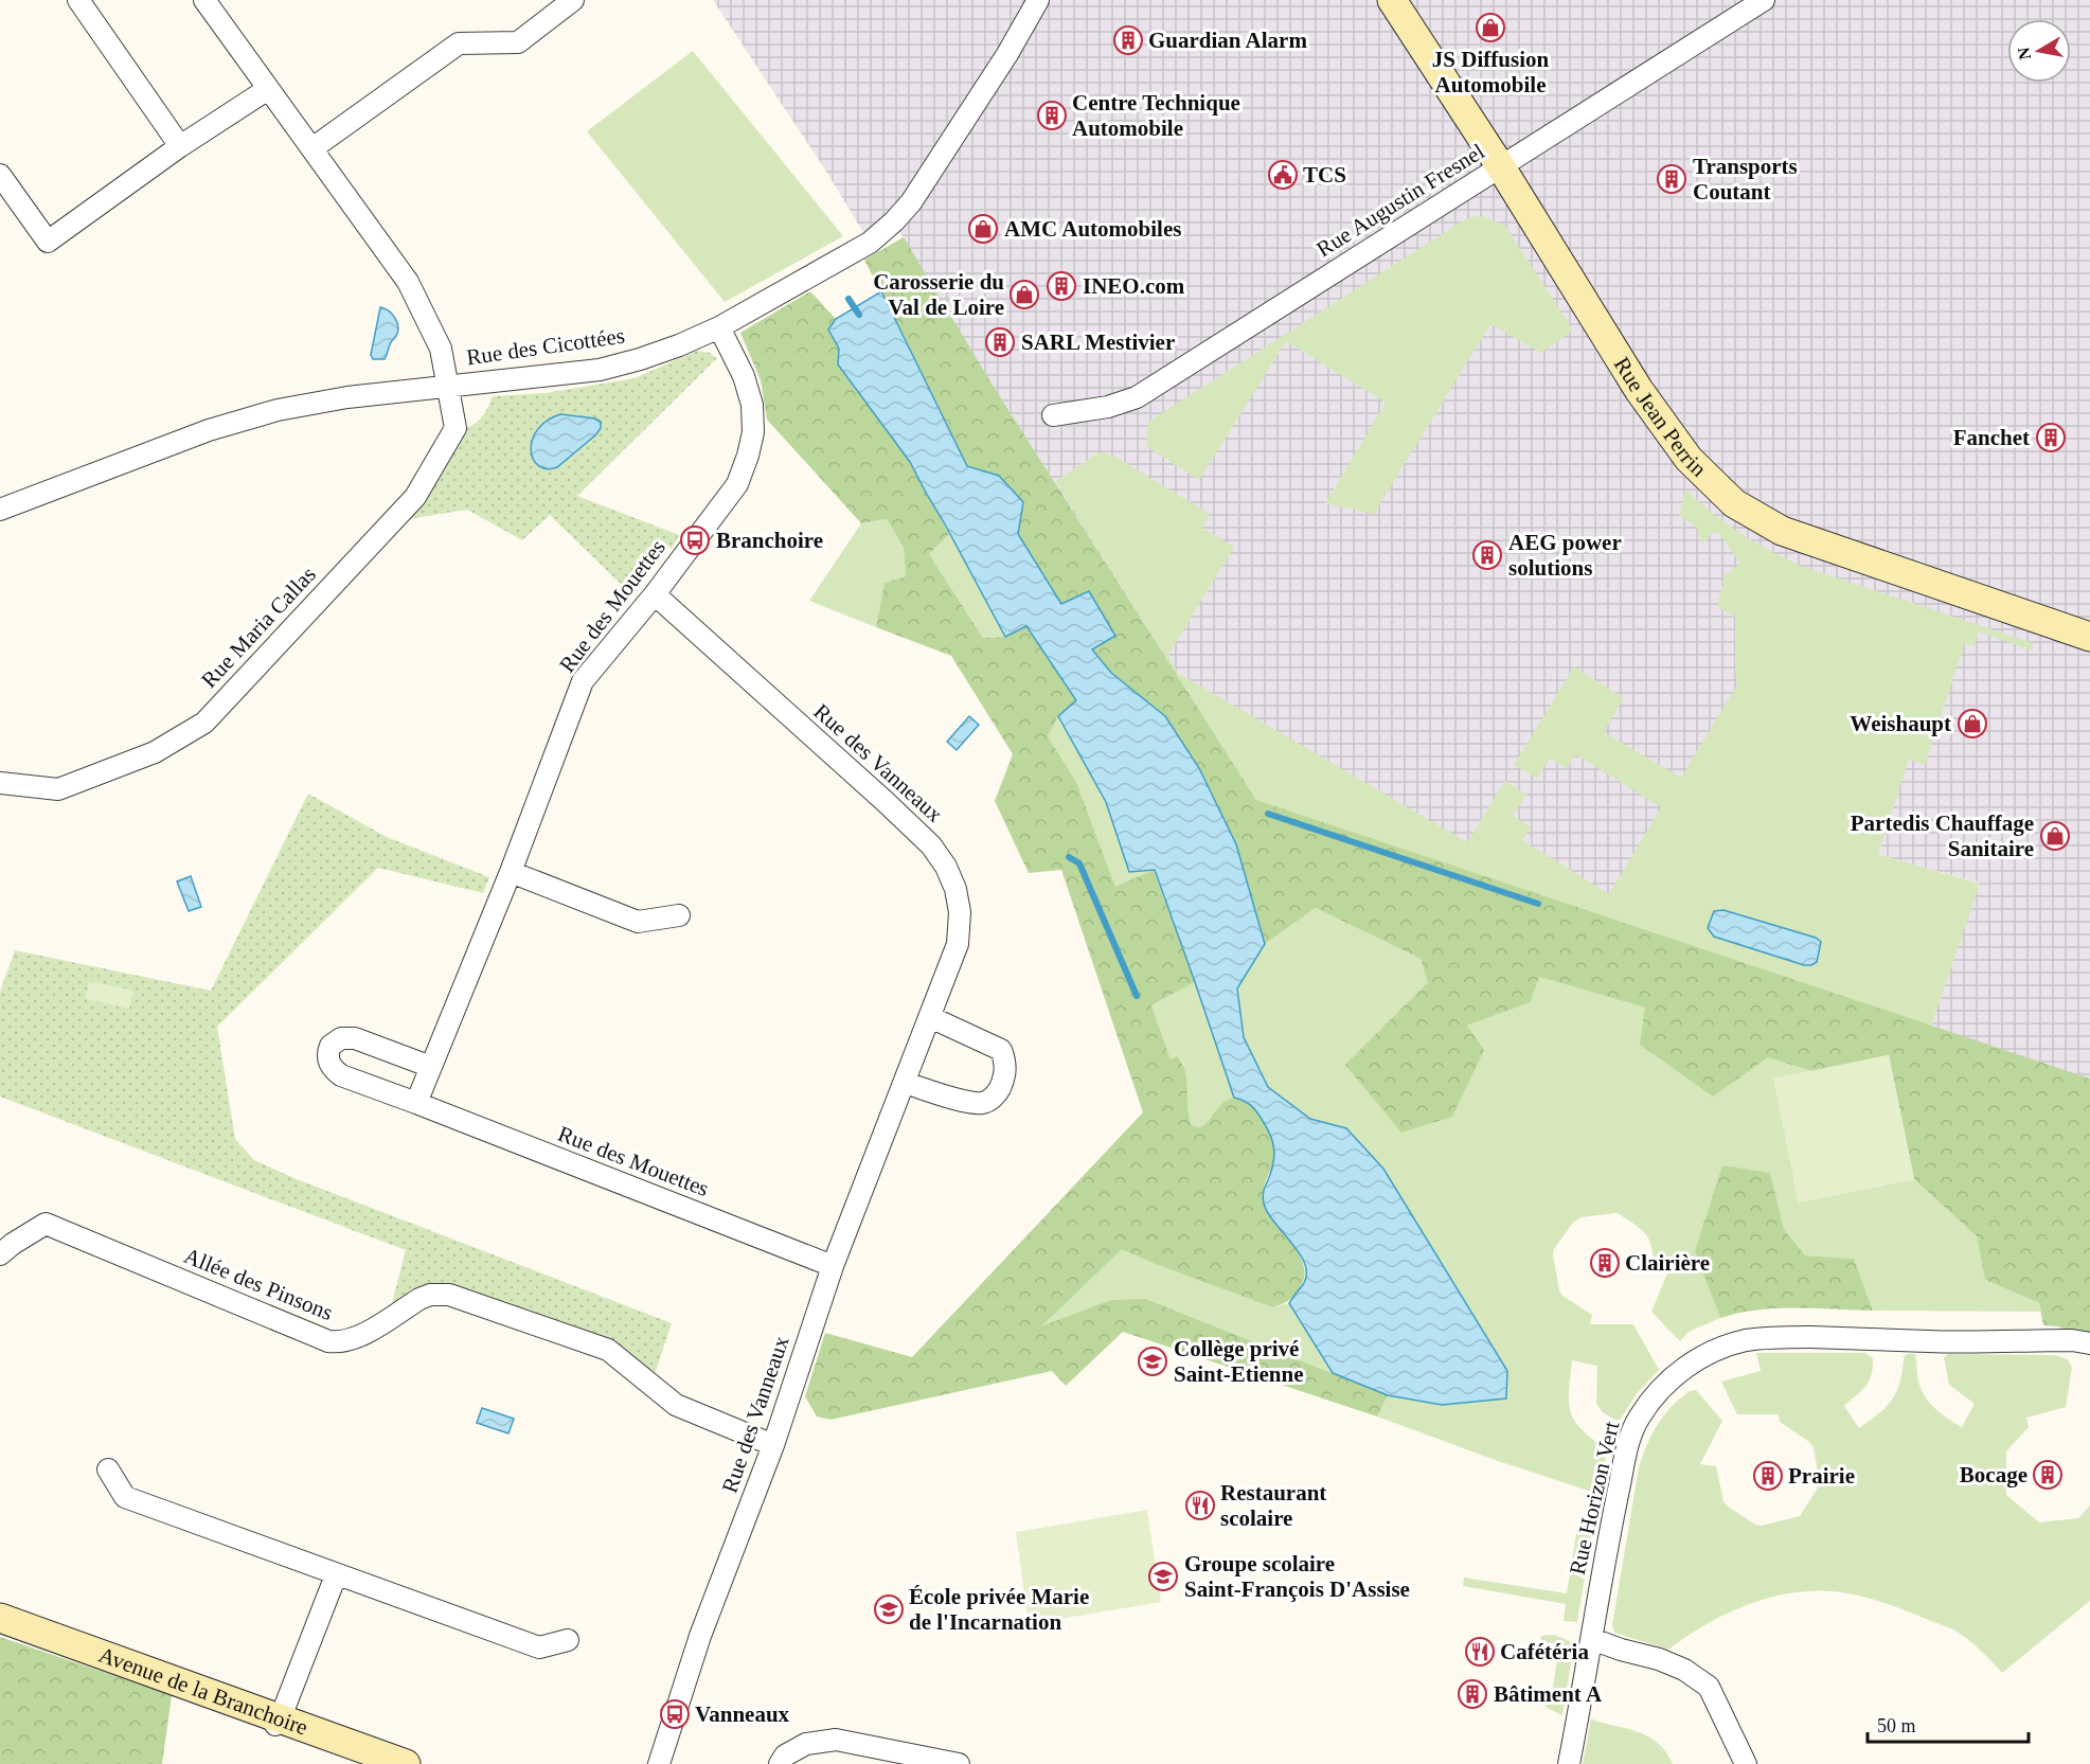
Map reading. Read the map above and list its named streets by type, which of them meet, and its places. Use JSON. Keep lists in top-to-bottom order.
{
  "streets": {
    "street": [
      "Rue Augustin Fresnel",
      "Rue des Cicottées",
      "Rue Jean Perrin",
      "Rue des Mouettes",
      "Rue Maria Callas",
      "Rue des Vanneaux",
      "Allée des Pinsons",
      "Rue Horizon Vert",
      "Avenue de la Branchoire"
    ]
  },
  "crossings": [
    ["Rue Augustin Fresnel", "Rue Jean Perrin"],
    ["Rue des Cicottées", "Rue des Mouettes"],
    ["Rue des Cicottées", "Rue Maria Callas"],
    ["Rue des Mouettes", "Rue des Vanneaux"],
    ["Rue des Vanneaux", "Allée des Pinsons"]
  ],
  "places": {
    "shop": [
      "JS Diffusion Automobile",
      "AMC Automobiles",
      "Carosserie du Val de Loire",
      "Weishaupt",
      "Partedis Chauffage Sanitaire"
    ],
    "building": [
      "Guardian Alarm",
      "Centre Technique Automobile",
      "Transports Coutant",
      "INEO.com",
      "SARL Mestivier",
      "Fanchet",
      "AEG power solutions",
      "Clairière",
      "Bocage",
      "Prairie",
      "Bâtiment A"
    ],
    "public building": ["TCS"],
    "bus stop": ["Branchoire", "Vanneaux"],
    "school or university": ["Collège privé Saint-Etienne", "Groupe scolaire Saint-François D'Assise", "École privée Marie de l'Incarnation"],
    "restaurant": ["Restaurant scolaire", "Cafétéria"]
  },
  "scale_bar": "50 m",
  "north": "left"
}
